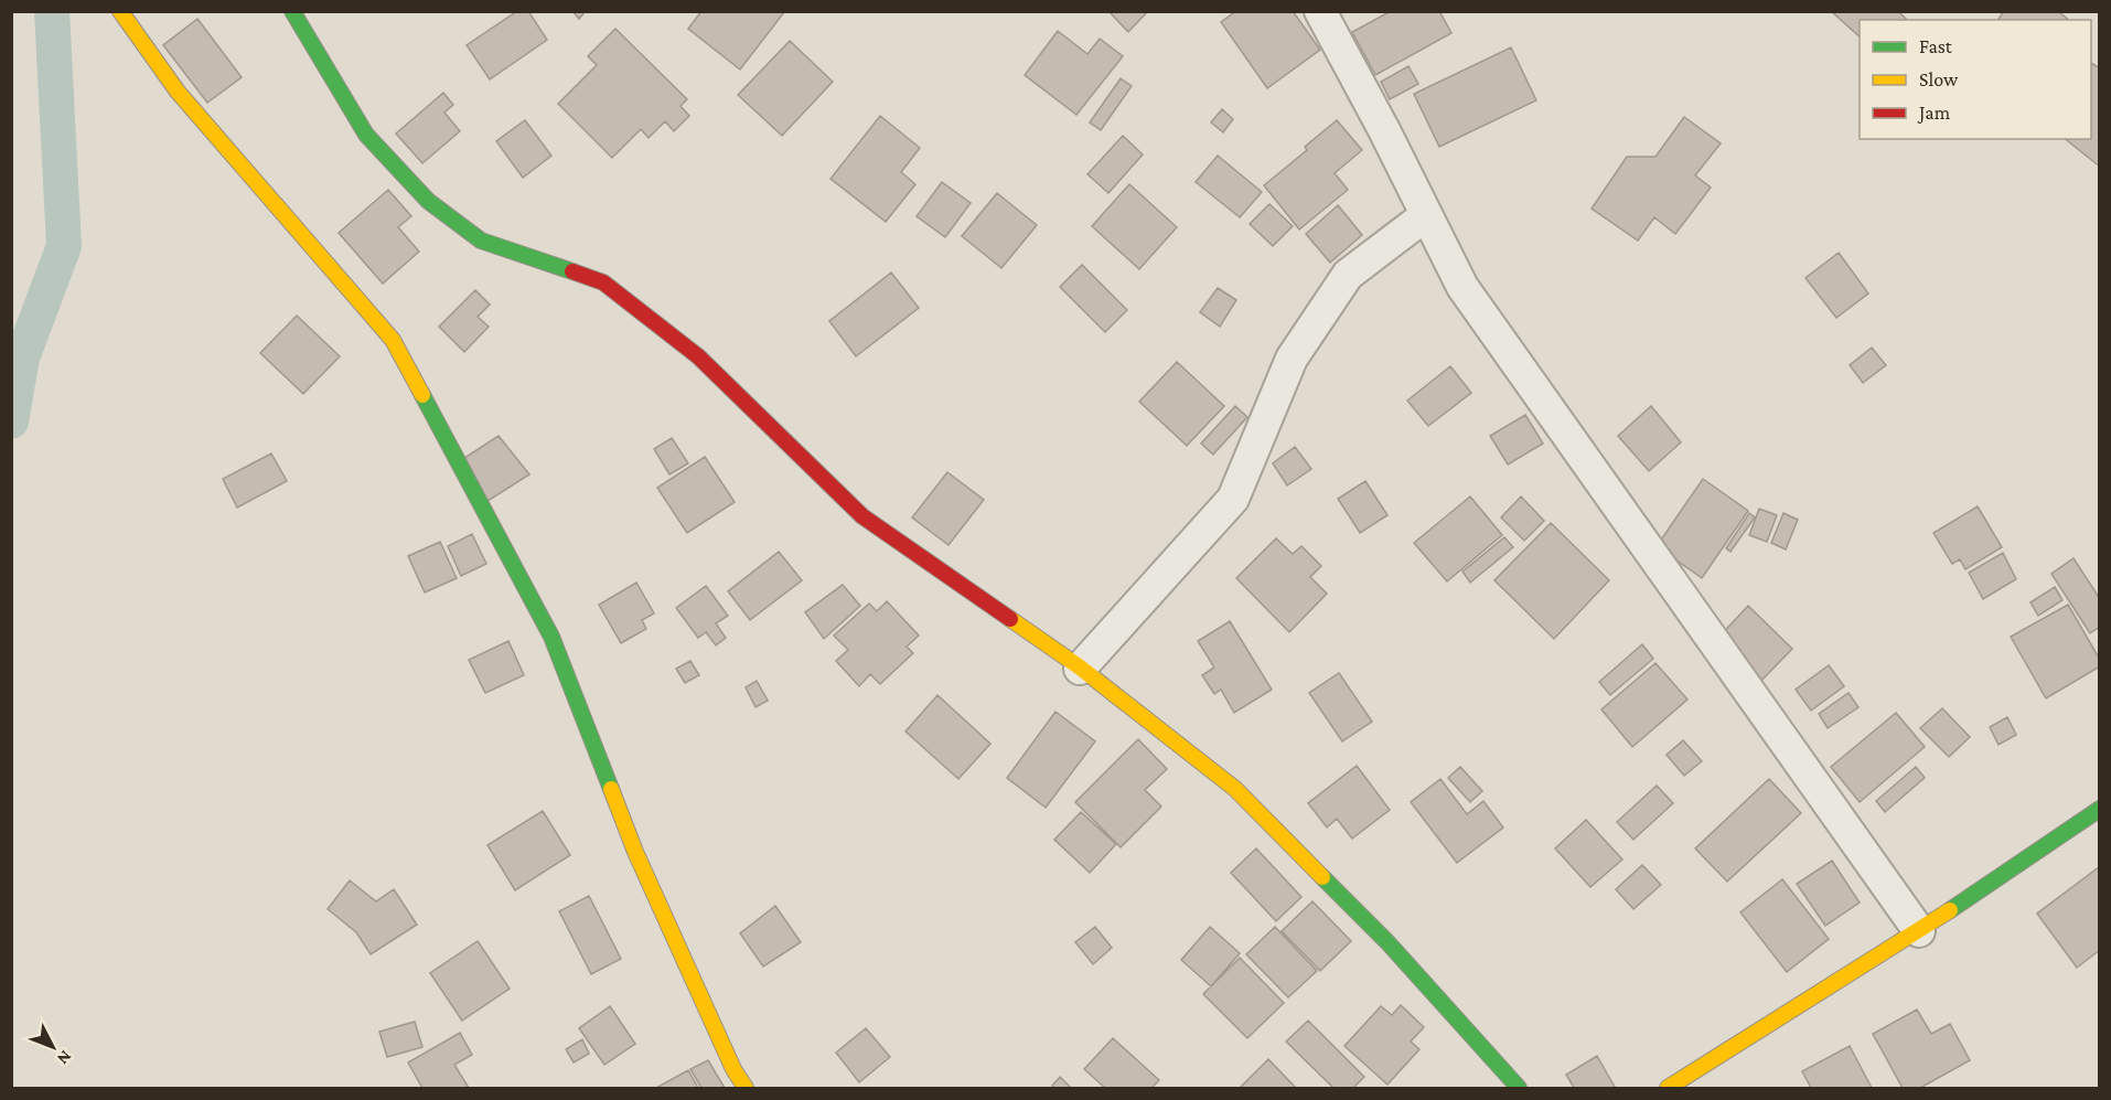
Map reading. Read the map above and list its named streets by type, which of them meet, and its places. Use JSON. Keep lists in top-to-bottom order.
{
  "legend": ["Fast", "Slow", "Jam"],
  "north": "bottom right"
}
